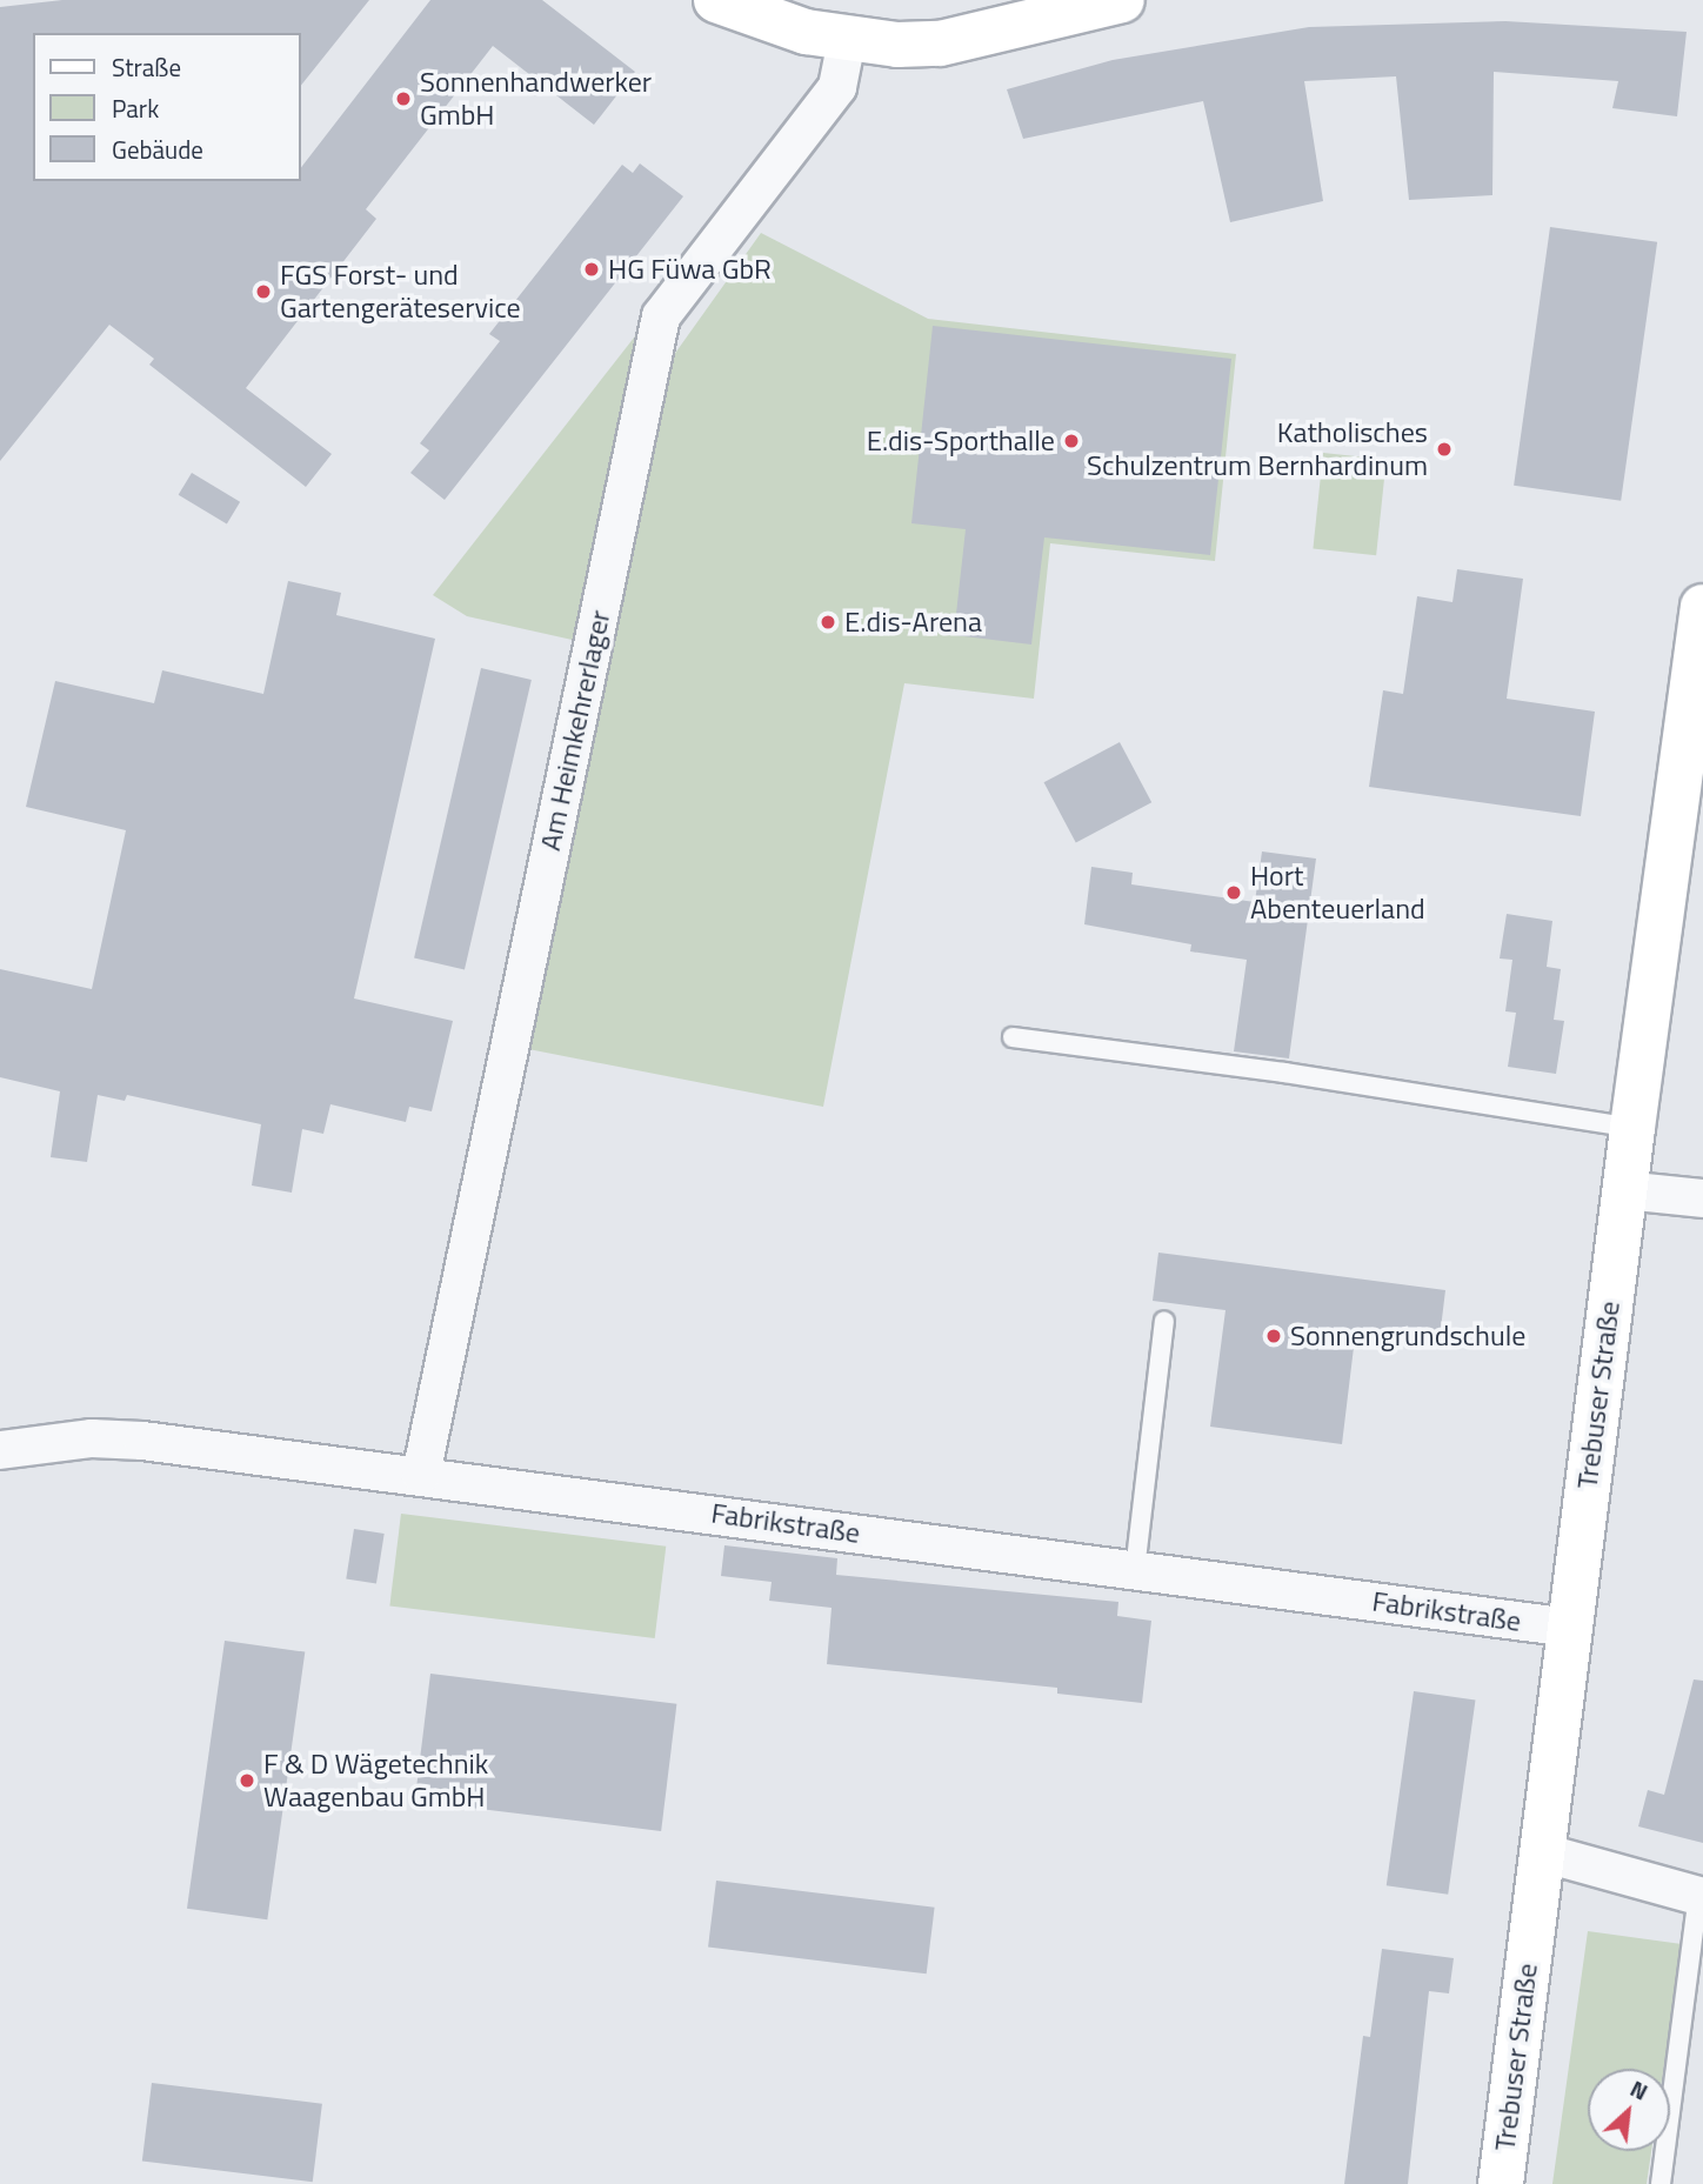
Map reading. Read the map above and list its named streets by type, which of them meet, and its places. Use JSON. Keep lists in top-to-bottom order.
{
  "streets": {
    "street": ["Am Heimkehrerlager", "Trebuser Straße", "Fabrikstraße"]
  },
  "crossings": [
    ["Am Heimkehrerlager", "Fabrikstraße"],
    ["Trebuser Straße", "Fabrikstraße"]
  ],
  "places": [
    "Sonnenhandwerker GmbH",
    "HG Füwa GbR",
    "FGS Forst- und Gartengeräteservice",
    "E.dis-Sporthalle",
    "Katholisches Schulzentrum Bernhardinum",
    "E.dis-Arena",
    "Hort Abenteuerland",
    "Sonnengrundschule",
    "F & D Wägetechnik Waagenbau GmbH"
  ],
  "legend": ["Straße", "Park", "Gebäude"],
  "north": "top right"
}
